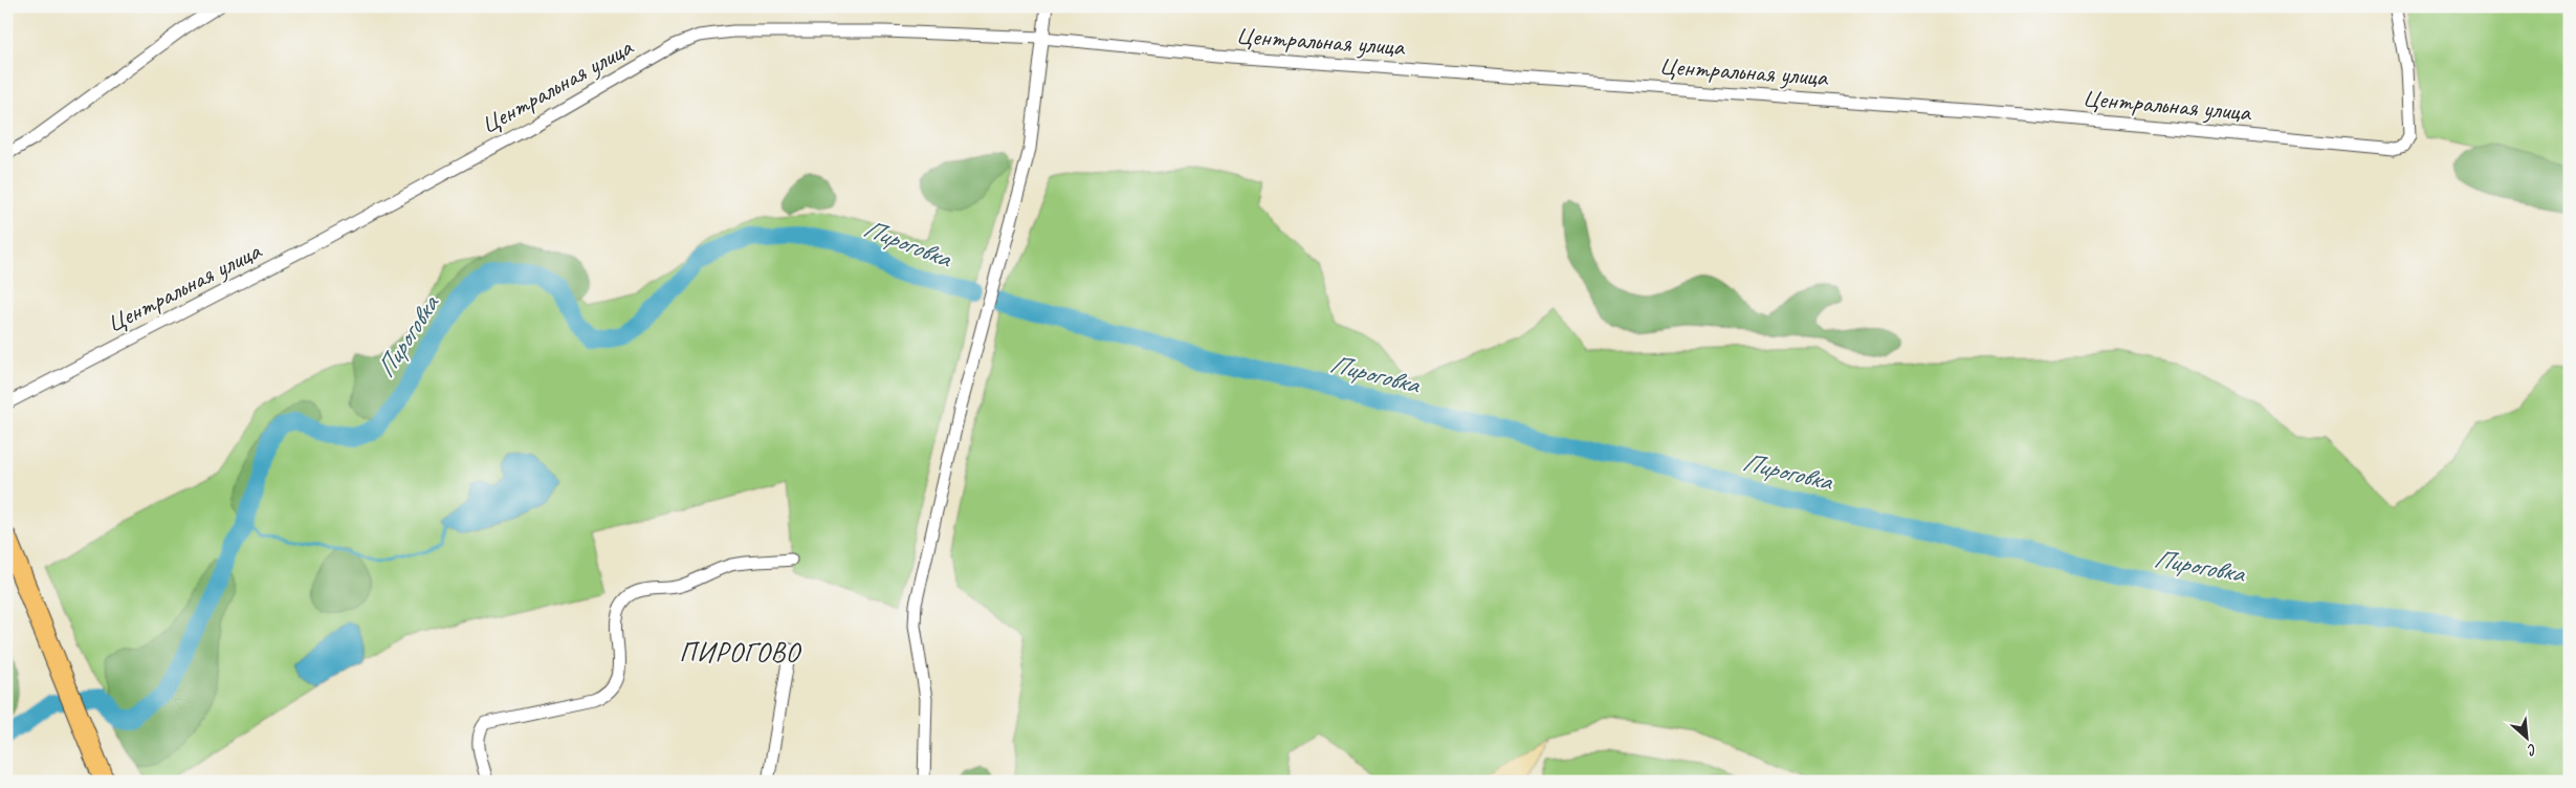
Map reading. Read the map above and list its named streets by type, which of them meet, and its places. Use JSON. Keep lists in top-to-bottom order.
{
  "streets": {
    "street": ["Центральная улица"]
  },
  "districts": ["ПИРОГОВО"],
  "water": ["Пироговка"],
  "north": "bottom right"
}
